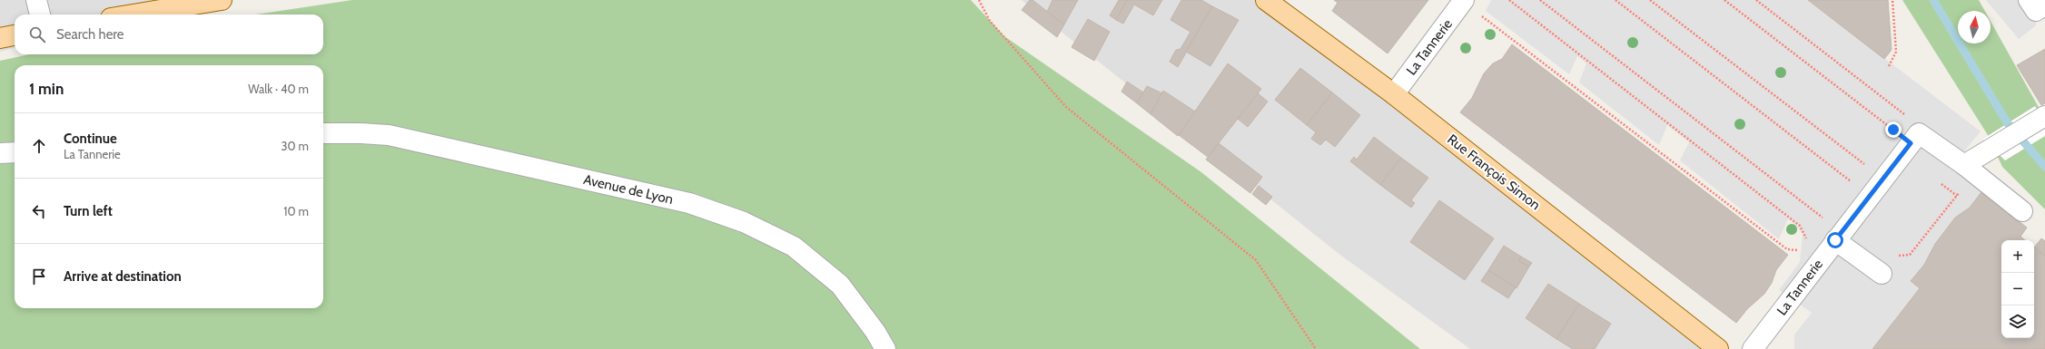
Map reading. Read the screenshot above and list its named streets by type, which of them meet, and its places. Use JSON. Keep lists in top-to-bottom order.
{
  "streets": {
    "main road": ["Rue François Simon"],
    "street": ["La Tannerie", "Avenue de Lyon"]
  },
  "crossings": [
    ["La Tannerie", "Rue François Simon"]
  ],
  "north": "top",
  "page": {
    "search": "Search here",
    "heading": ["1 min", "Walk · 40 m"],
    "list": [
      ["Continue", "La Tannerie", "30 m"],
      ["Turn left", "10 m"],
      "Arrive at destination"
    ],
    "map_buttons": ["+", "−"]
  }
}
